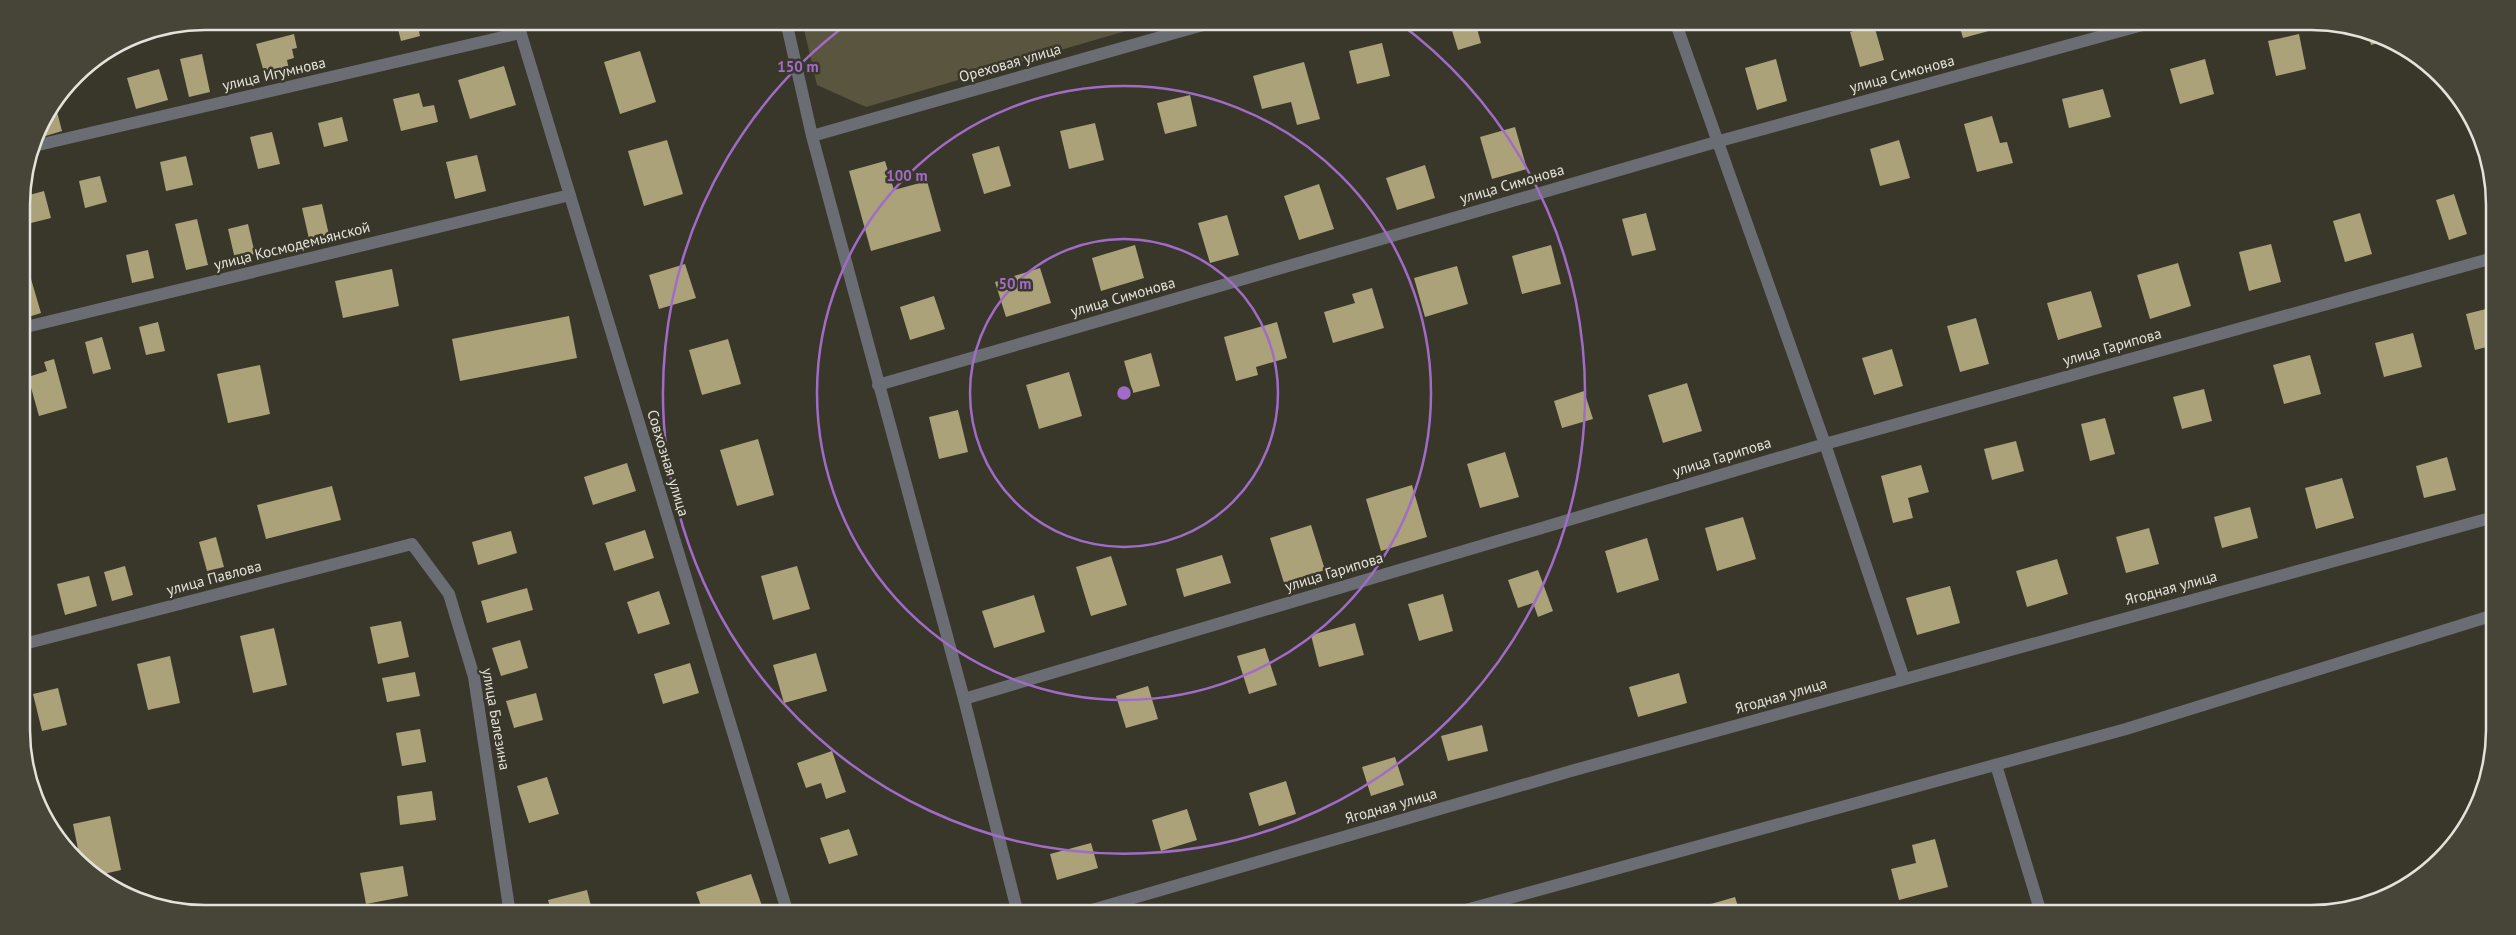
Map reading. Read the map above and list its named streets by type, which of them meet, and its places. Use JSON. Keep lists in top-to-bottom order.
{
  "streets": {
    "street": [
      "Ореховая улица",
      "улица Игумнова",
      "улица Симонова",
      "улица Космодемьянской",
      "улица Гарипова",
      "Совхозная улица",
      "улица Павлова",
      "Ягодная улица",
      "улица Балезина"
    ]
  },
  "crossings": [
    ["улица Космодемьянской", "Совхозная улица"],
    ["улица Павлова", "улица Балезина"]
  ],
  "rings": ["150 m", "100 m", "50 m"]
}
